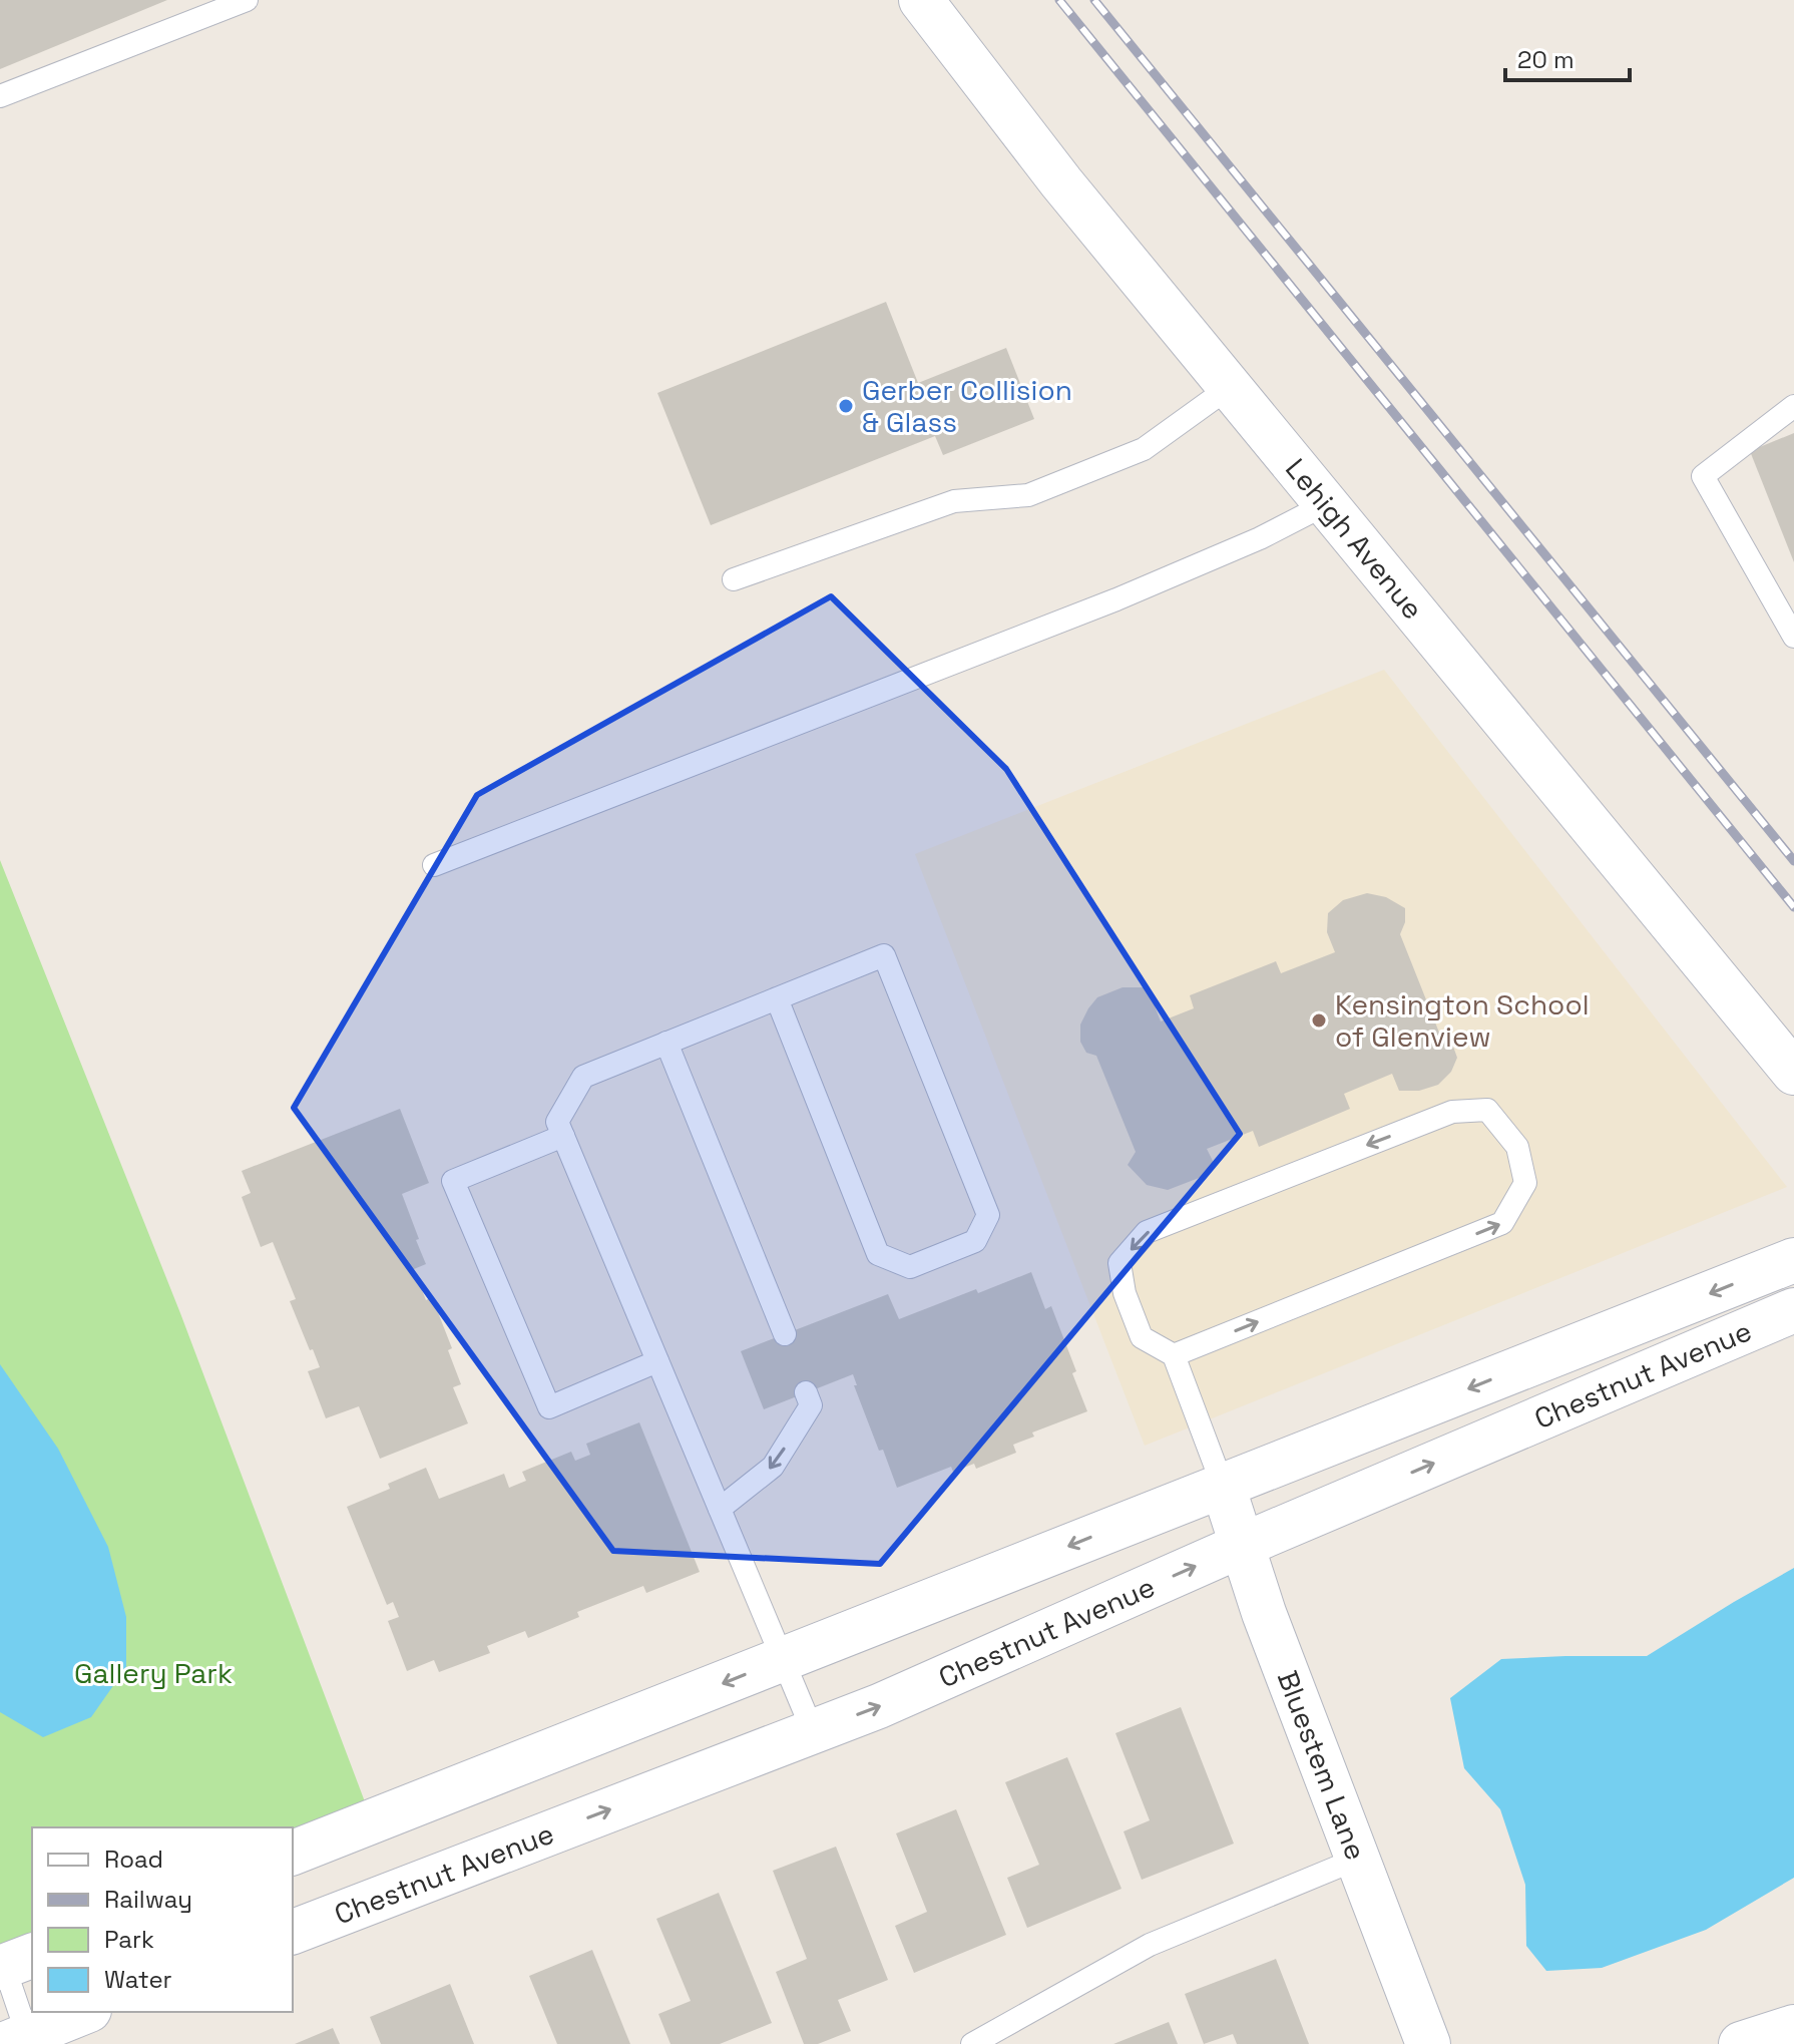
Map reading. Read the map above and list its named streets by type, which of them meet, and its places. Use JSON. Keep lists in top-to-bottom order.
{
  "streets": {
    "street": ["Lehigh Avenue", "Chestnut Avenue", "Bluestem Lane"]
  },
  "crossings": [
    ["Chestnut Avenue", "Bluestem Lane"]
  ],
  "parks": ["Gallery Park"],
  "places": ["Gerber Collision & Glass", "Kensington School of Glenview"],
  "legend": [
    "Road",
    "Railway",
    "Park",
    "Water"
  ],
  "scale_bar": "20 m"
}
